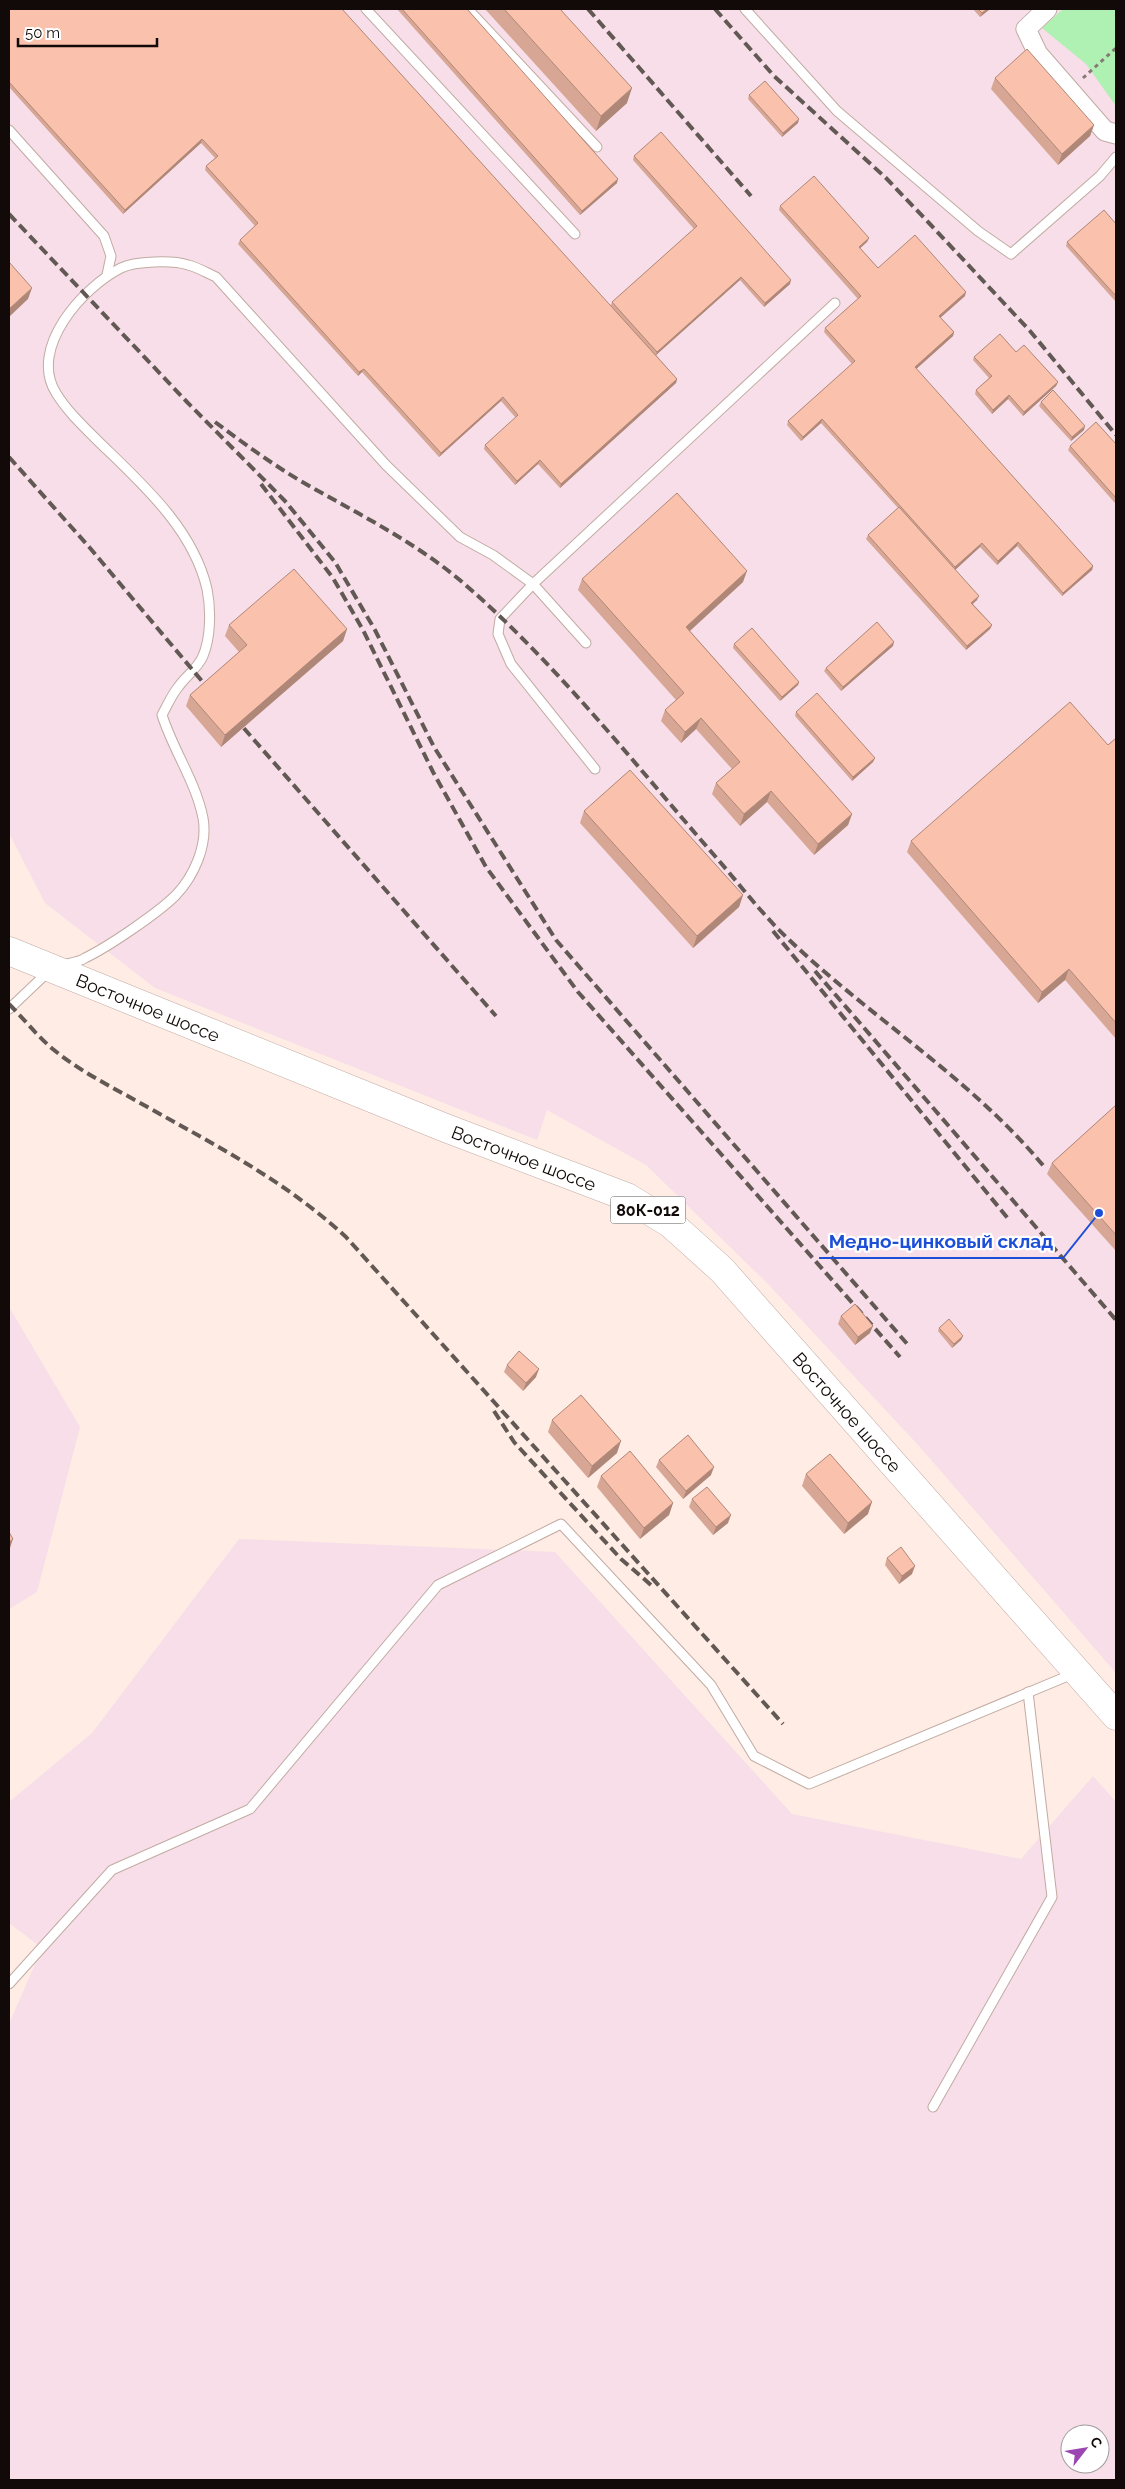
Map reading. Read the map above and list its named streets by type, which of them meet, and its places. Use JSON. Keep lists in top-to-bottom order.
{
  "streets": {
    "main road": ["Восточное шоссе", "80К-012"]
  },
  "places": ["Медно-цинковый склад"],
  "scale_bar": "50 m",
  "north": "top right"
}
